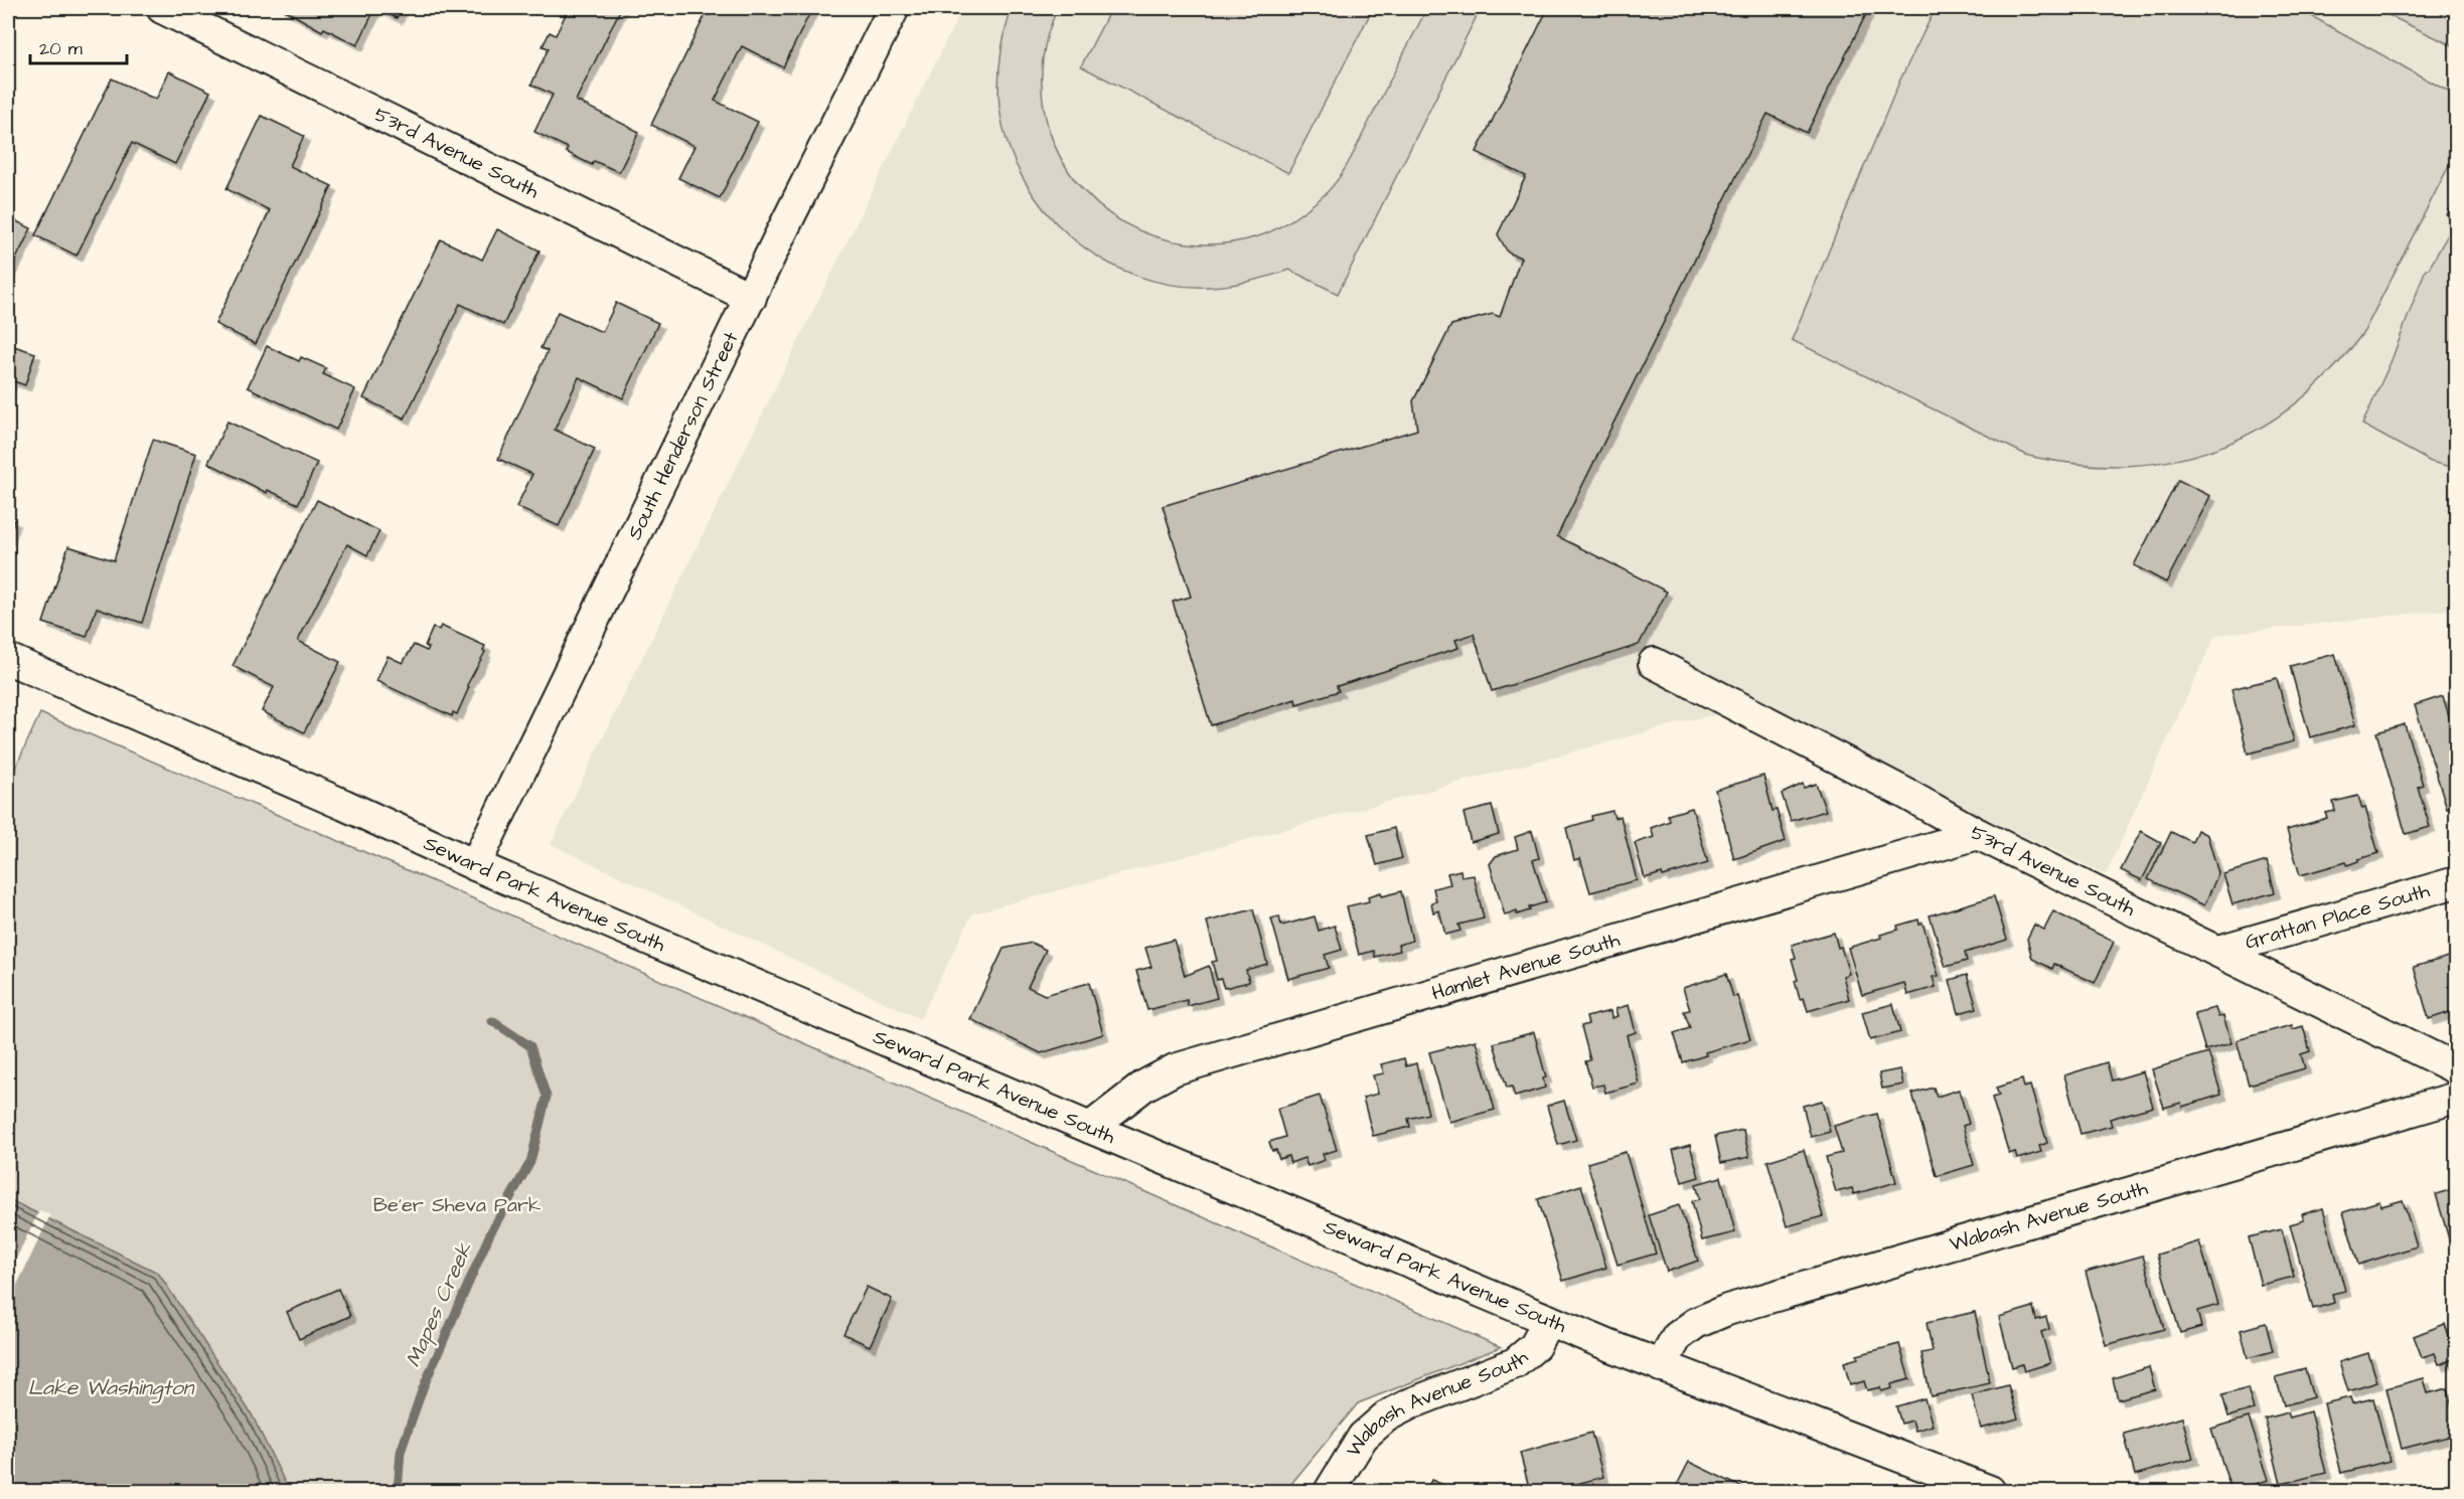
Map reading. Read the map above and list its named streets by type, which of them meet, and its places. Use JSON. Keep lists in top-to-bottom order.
{
  "streets": {
    "street": [
      "53rd Avenue South",
      "South Henderson Street",
      "Seward Park Avenue South",
      "Grattan Place South",
      "Hamlet Avenue South",
      "Wabash Avenue South"
    ]
  },
  "crossings": [
    ["53rd Avenue South", "South Henderson Street"],
    ["53rd Avenue South", "Grattan Place South"],
    ["53rd Avenue South", "Hamlet Avenue South"],
    ["South Henderson Street", "Seward Park Avenue South"],
    ["Seward Park Avenue South", "Hamlet Avenue South"],
    ["Seward Park Avenue South", "Wabash Avenue South"]
  ],
  "water": ["Mapes Creek", "Lake Washington"],
  "parks": ["Be'er Sheva Park"],
  "scale_bar": "20 m"
}
